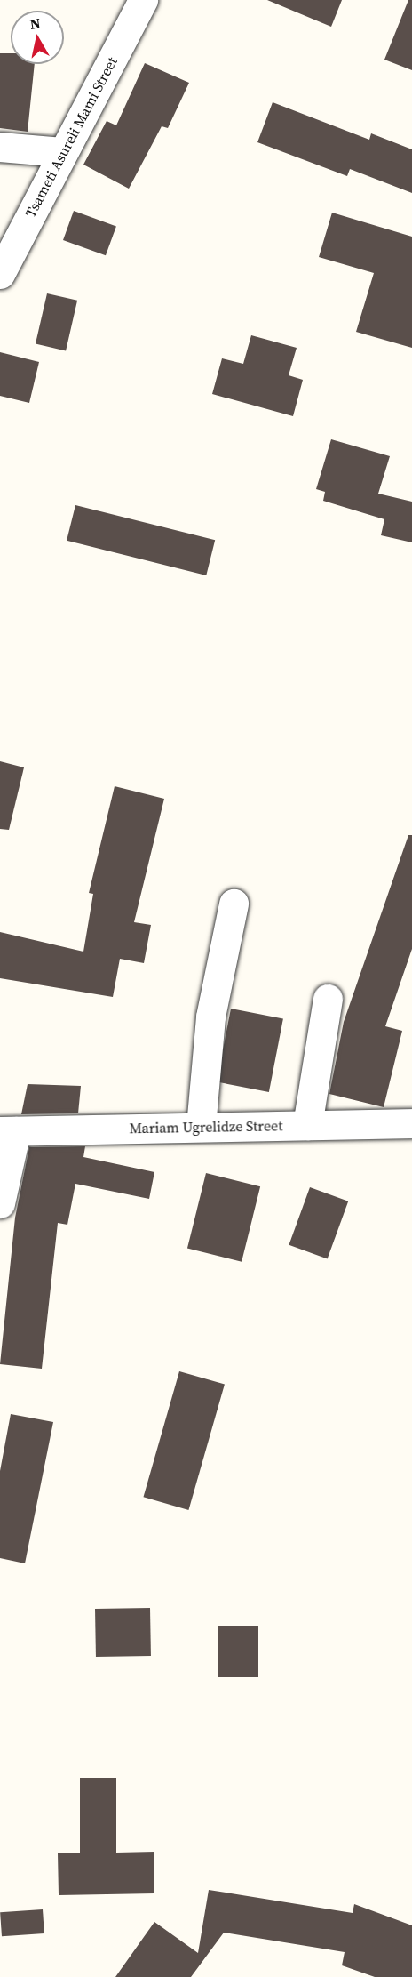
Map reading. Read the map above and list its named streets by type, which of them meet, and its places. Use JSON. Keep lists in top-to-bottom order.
{
  "streets": {
    "street": ["Tsameti Asureli Mami Street", "Mariam Ugrelidze Street"]
  },
  "north": "top"
}
